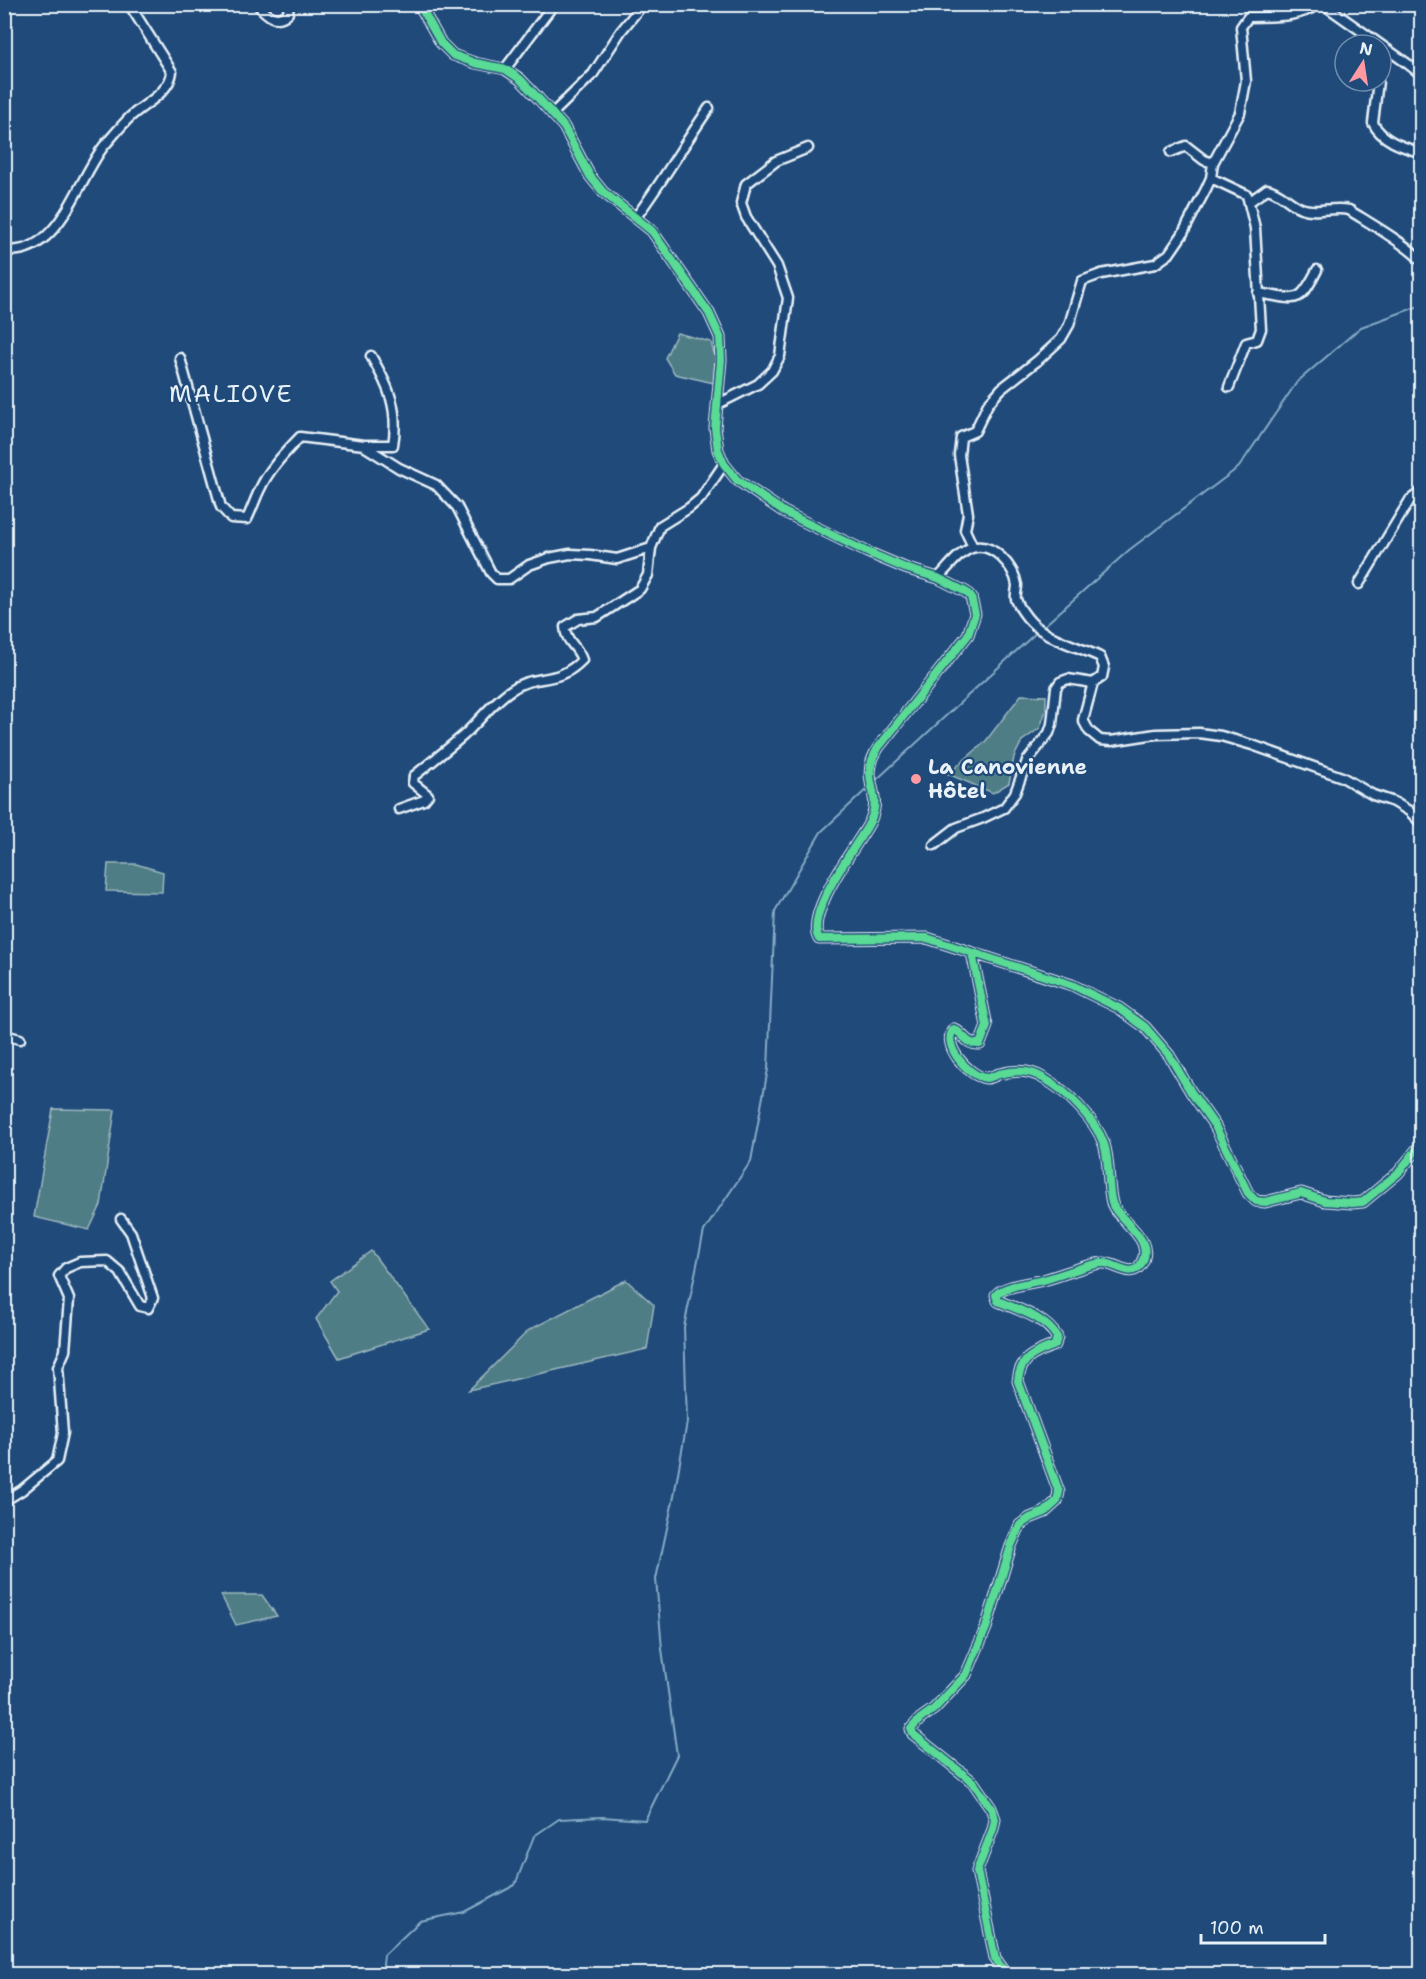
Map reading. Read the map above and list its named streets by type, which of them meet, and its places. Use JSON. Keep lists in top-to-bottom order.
{
  "districts": ["MALIOVE"],
  "places": ["La Canovienne Hôtel"],
  "scale_bar": "100 m",
  "north": "top"
}
